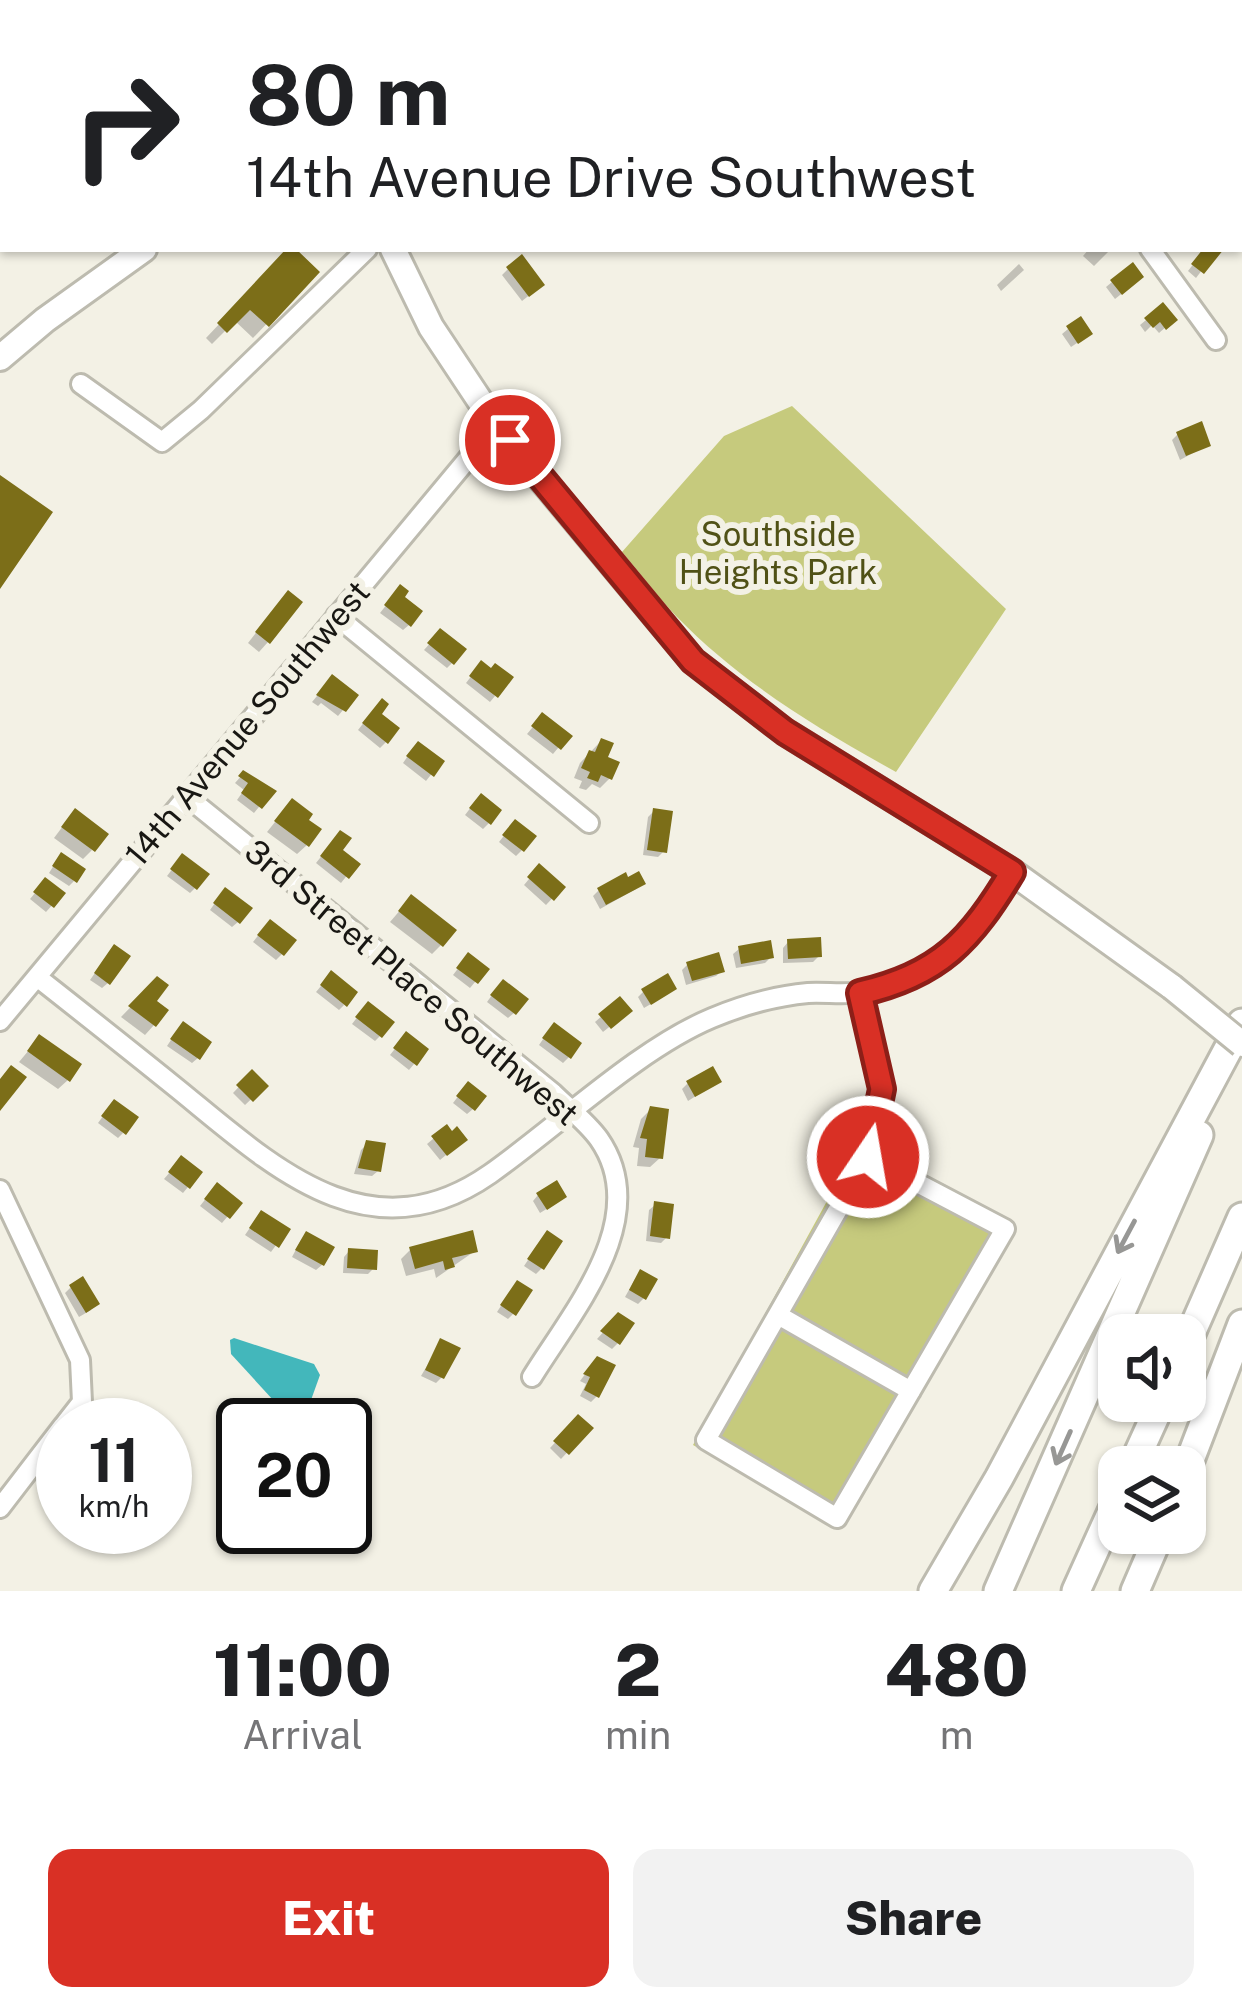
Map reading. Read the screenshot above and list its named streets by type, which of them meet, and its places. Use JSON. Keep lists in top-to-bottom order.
{
  "streets": {
    "street": ["14th Avenue Southwest", "3rd Street Place Southwest"]
  },
  "crossings": [
    ["14th Avenue Southwest", "3rd Street Place Southwest"]
  ],
  "parks": ["Southside Heights Park"],
  "page": {
    "turn": ["80 m", "14th Avenue Drive Southwest"],
    "speed": "11 km/h",
    "limit": "20",
    "eta": [
      "11:00",
      "Arrival",
      "2",
      "min",
      "480",
      "m"
    ],
    "buttons": ["Exit", "Share"]
  }
}
